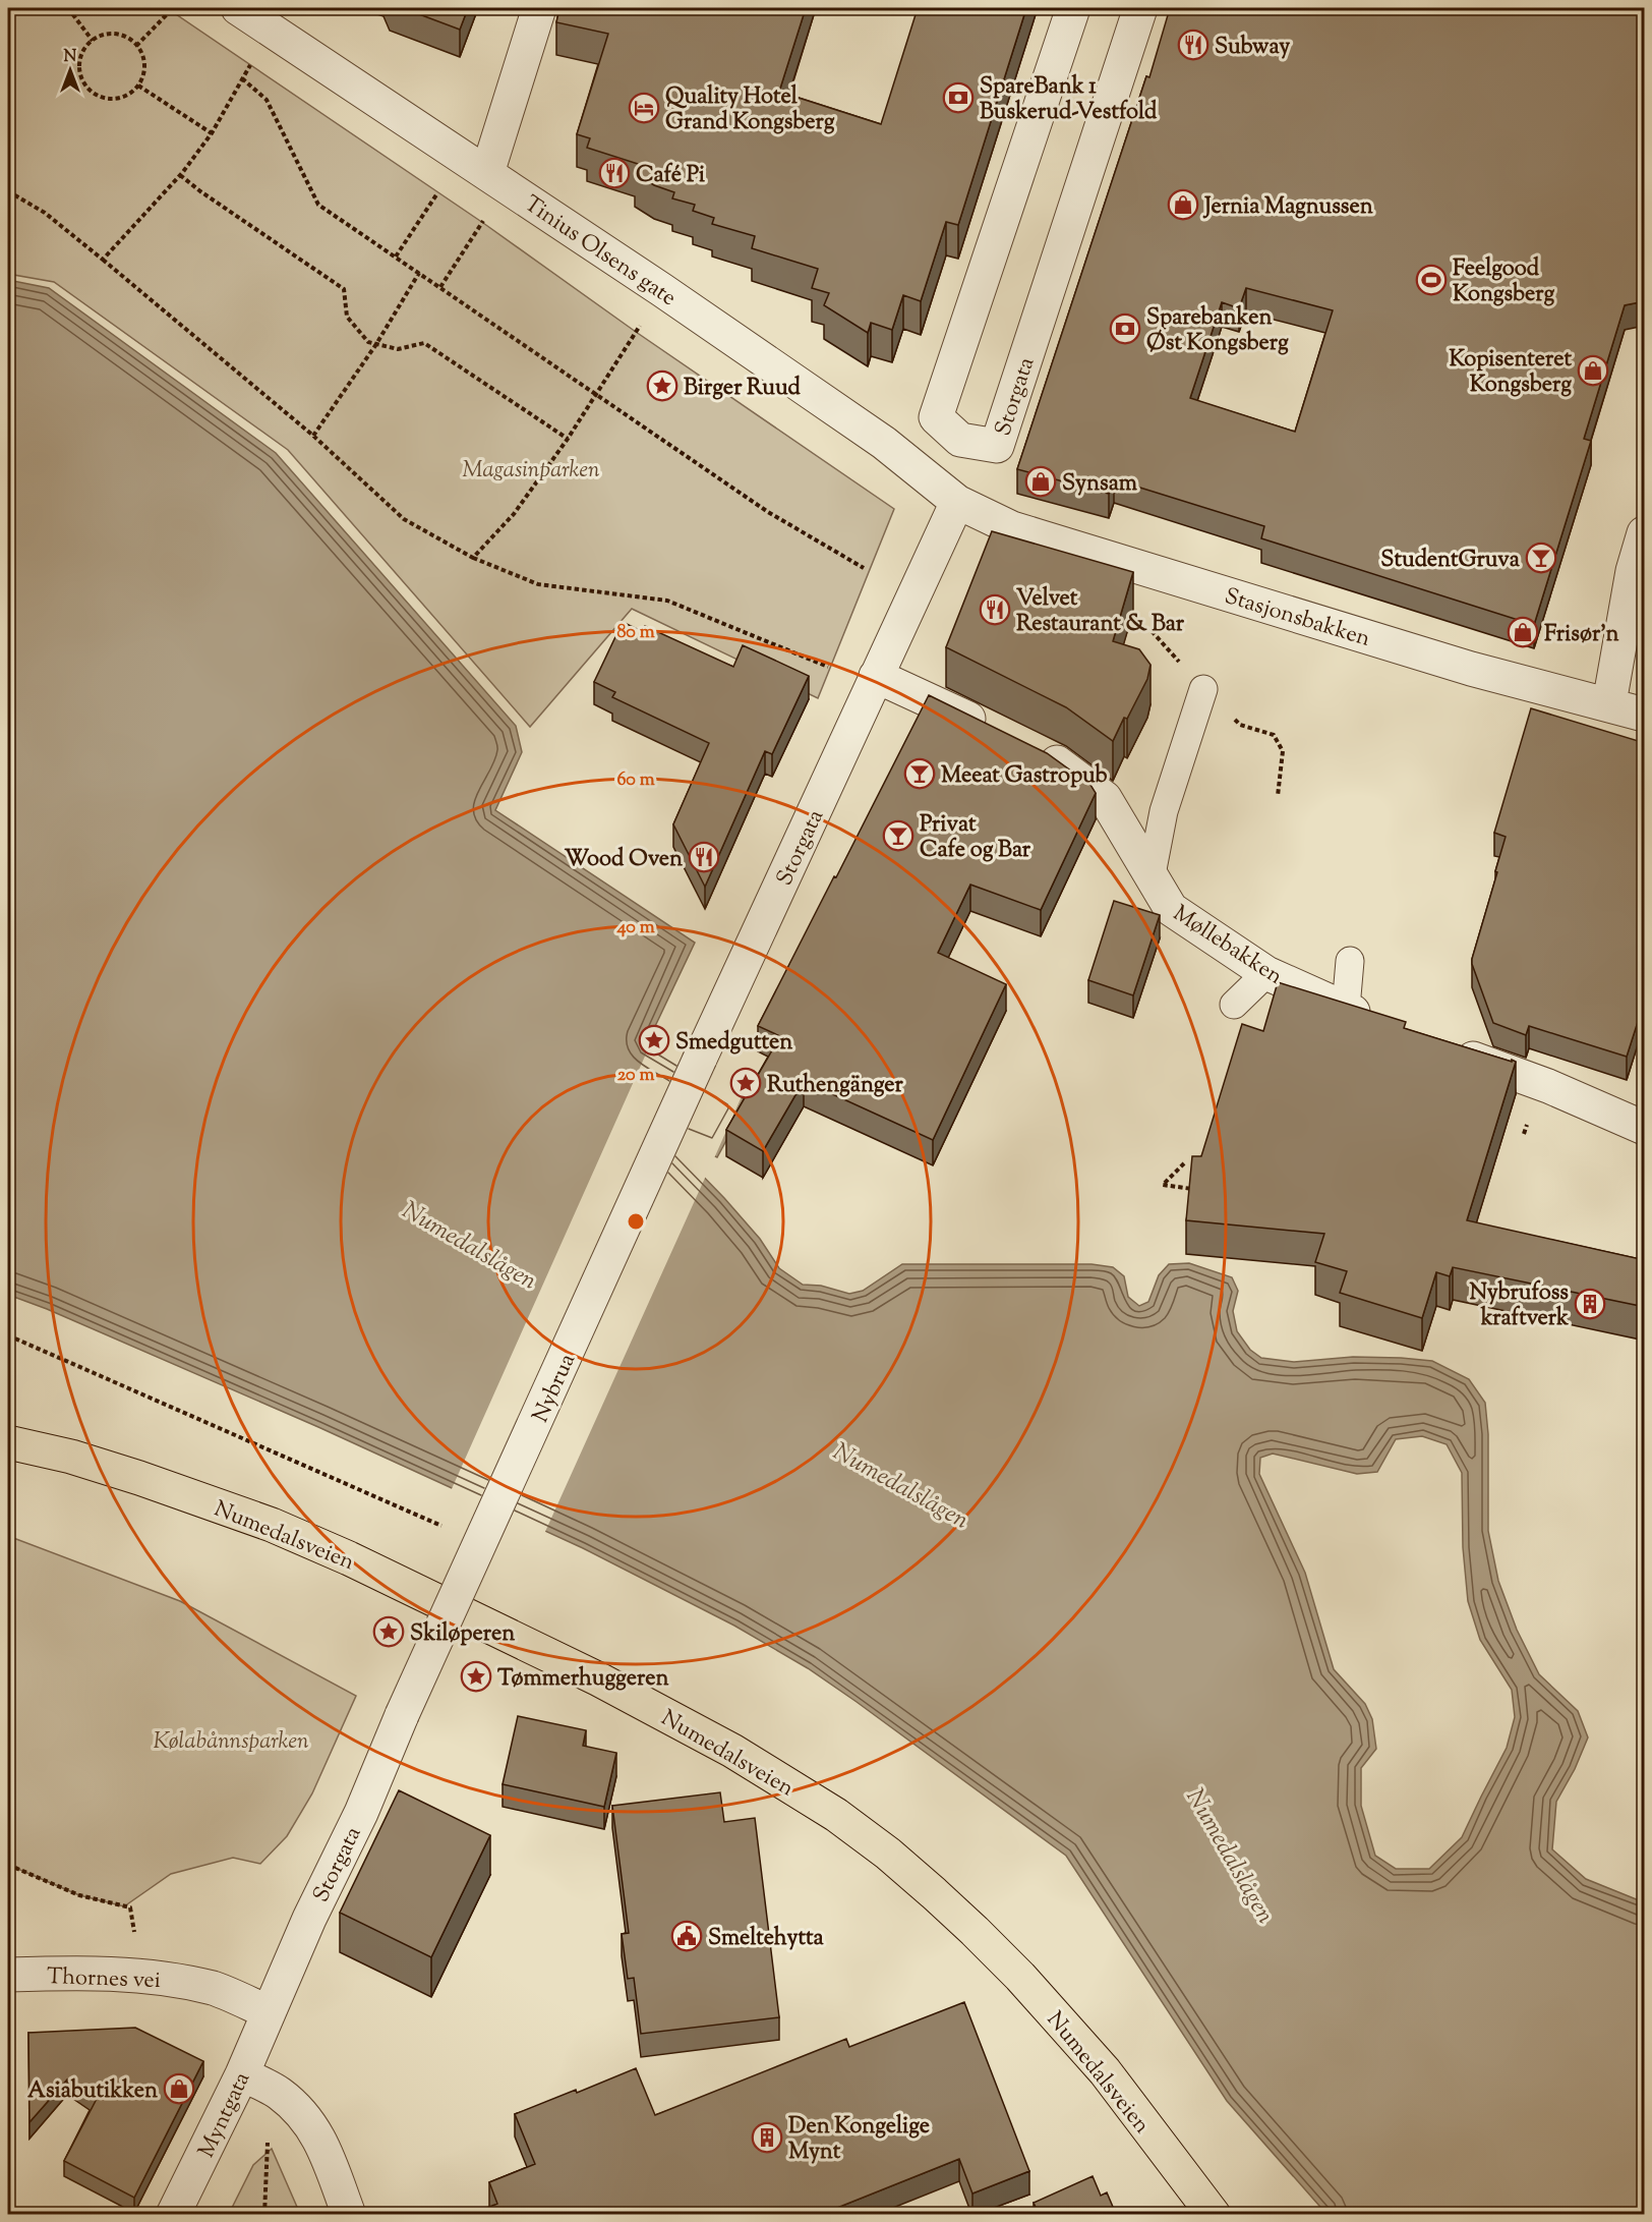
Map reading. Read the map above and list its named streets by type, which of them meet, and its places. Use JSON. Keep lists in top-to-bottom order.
{
  "streets": {
    "main road": ["Numedalsveien"],
    "street": [
      "Tinius Olsens gate",
      "Storgata",
      "Stasjonsbakken",
      "Møllebakken",
      "Nybrua",
      "Thornes vei",
      "Myntgata"
    ]
  },
  "crossings": [
    ["Tinius Olsens gate", "Storgata"],
    ["Tinius Olsens gate", "Stasjonsbakken"],
    ["Storgata", "Stasjonsbakken"],
    ["Storgata", "Nybrua"],
    ["Storgata", "Thornes vei"],
    ["Storgata", "Myntgata"],
    ["Thornes vei", "Myntgata"]
  ],
  "water": ["Numedalslågen"],
  "parks": ["Magasinparken", "Kølabånnsparken"],
  "places": {
    "restaurant": [
      "Subway",
      "Café Pi",
      "Velvet Restaurant & Bar",
      "Wood Oven"
    ],
    "bank": ["SpareBank 1 Buskerud-Vestfold", "Sparebanken Øst Kongsberg"],
    "hotel": ["Quality Hotel Grand Kongsberg"],
    "shop": [
      "Jernia Magnussen",
      "Kopisenteret Kongsberg",
      "Synsam",
      "Frisør'n",
      "Asiabutikken"
    ],
    "sports": ["Feelgood Kongsberg"],
    "place": [
      "Birger Ruud",
      "Smedgutten",
      "Ruthengänger",
      "Skiløperen",
      "Tømmerhuggeren"
    ],
    "bar": ["StudentGruva", "Meeat Gastropub", "Privat Cafe og Bar"],
    "building": ["Nybrufoss kraftverk", "Den Kongelige Mynt"],
    "public building": ["Smeltehytta"]
  },
  "north": "top",
  "rings": [
    "80 m",
    "60 m",
    "40 m",
    "20 m"
  ]
}
